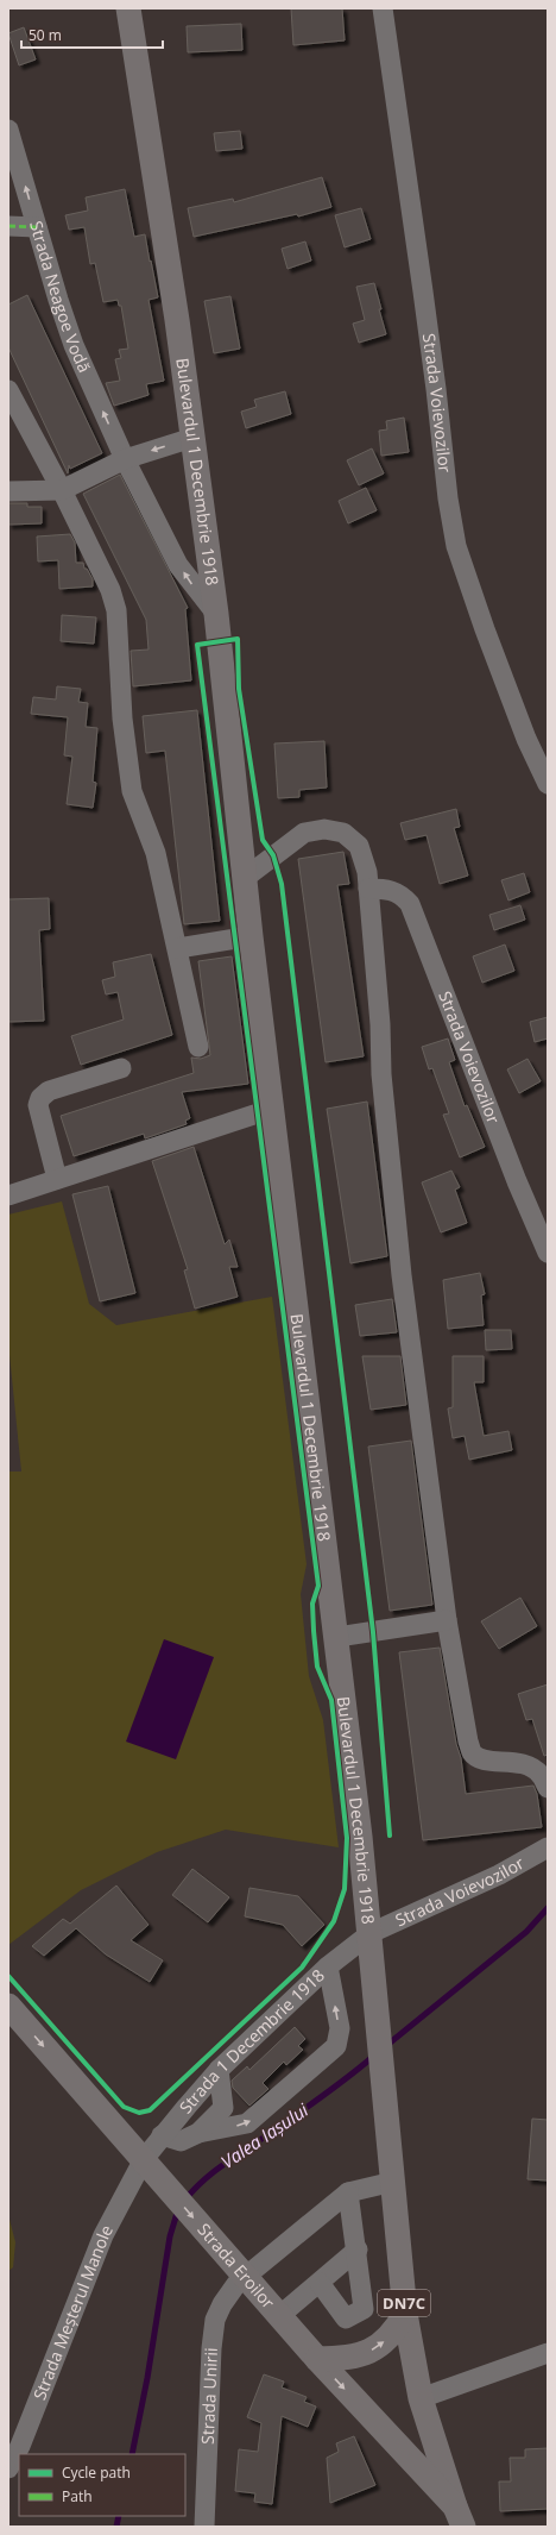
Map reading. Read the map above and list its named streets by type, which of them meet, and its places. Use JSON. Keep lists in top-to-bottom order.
{
  "streets": {
    "main road": ["Bulevardul 1 Decembrie 1918", "Strada Eroilor", "DN7C"],
    "street": [
      "Strada Neagoe Vodă",
      "Strada Voievozilor",
      "Strada 1 Decembrie 1918",
      "Strada Meșterul Manole",
      "Strada Unirii"
    ]
  },
  "crossings": [
    ["Strada Neagoe Vodă", "Bulevardul 1 Decembrie 1918"],
    ["Strada Voievozilor", "Bulevardul 1 Decembrie 1918"],
    ["Strada Voievozilor", "Strada 1 Decembrie 1918"],
    ["Bulevardul 1 Decembrie 1918", "Strada 1 Decembrie 1918"],
    ["Bulevardul 1 Decembrie 1918", "Strada Eroilor"],
    ["Strada 1 Decembrie 1918", "Strada Eroilor"],
    ["Strada 1 Decembrie 1918", "Strada Meșterul Manole"],
    ["Strada Eroilor", "Strada Meșterul Manole"],
    ["Strada Eroilor", "Strada Unirii"]
  ],
  "one_way": ["Strada Eroilor"],
  "water": ["Valea Iașului"],
  "legend": ["Cycle path", "Path"],
  "scale_bar": "50 m"
}
